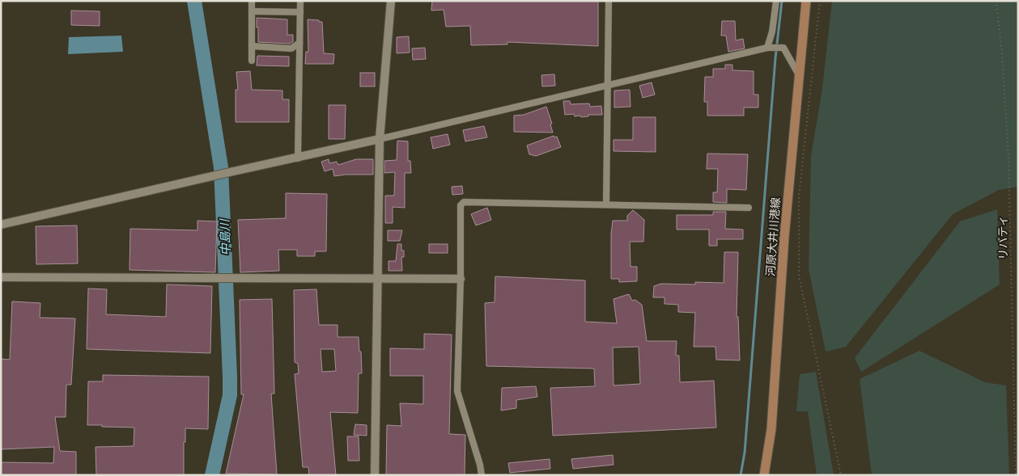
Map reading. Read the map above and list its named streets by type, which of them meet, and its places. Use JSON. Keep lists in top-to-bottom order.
{
  "streets": {
    "main road": ["河原大井川港線"],
    "path": ["リバティ"]
  },
  "water": ["中島川"]
}
